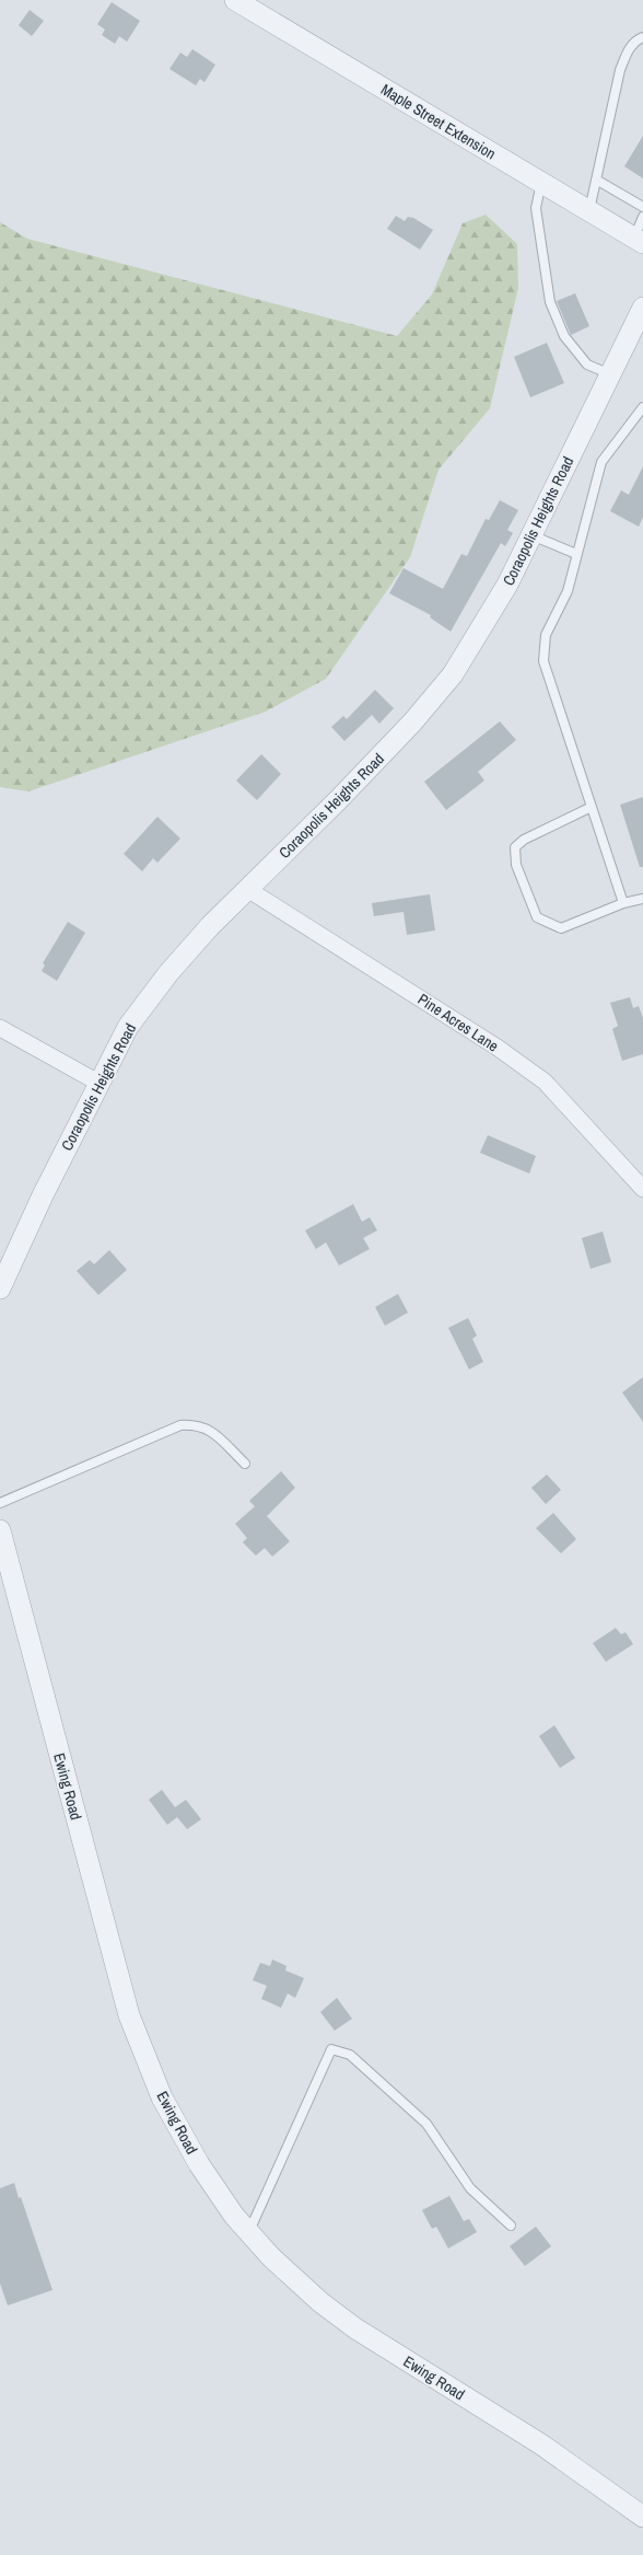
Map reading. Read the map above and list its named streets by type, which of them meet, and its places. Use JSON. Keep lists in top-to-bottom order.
{
  "streets": {
    "street": [
      "Maple Street Extension",
      "Coraopolis Heights Road",
      "Pine Acres Lane",
      "Ewing Road"
    ]
  },
  "crossings": [
    ["Coraopolis Heights Road", "Pine Acres Lane"]
  ]
}
